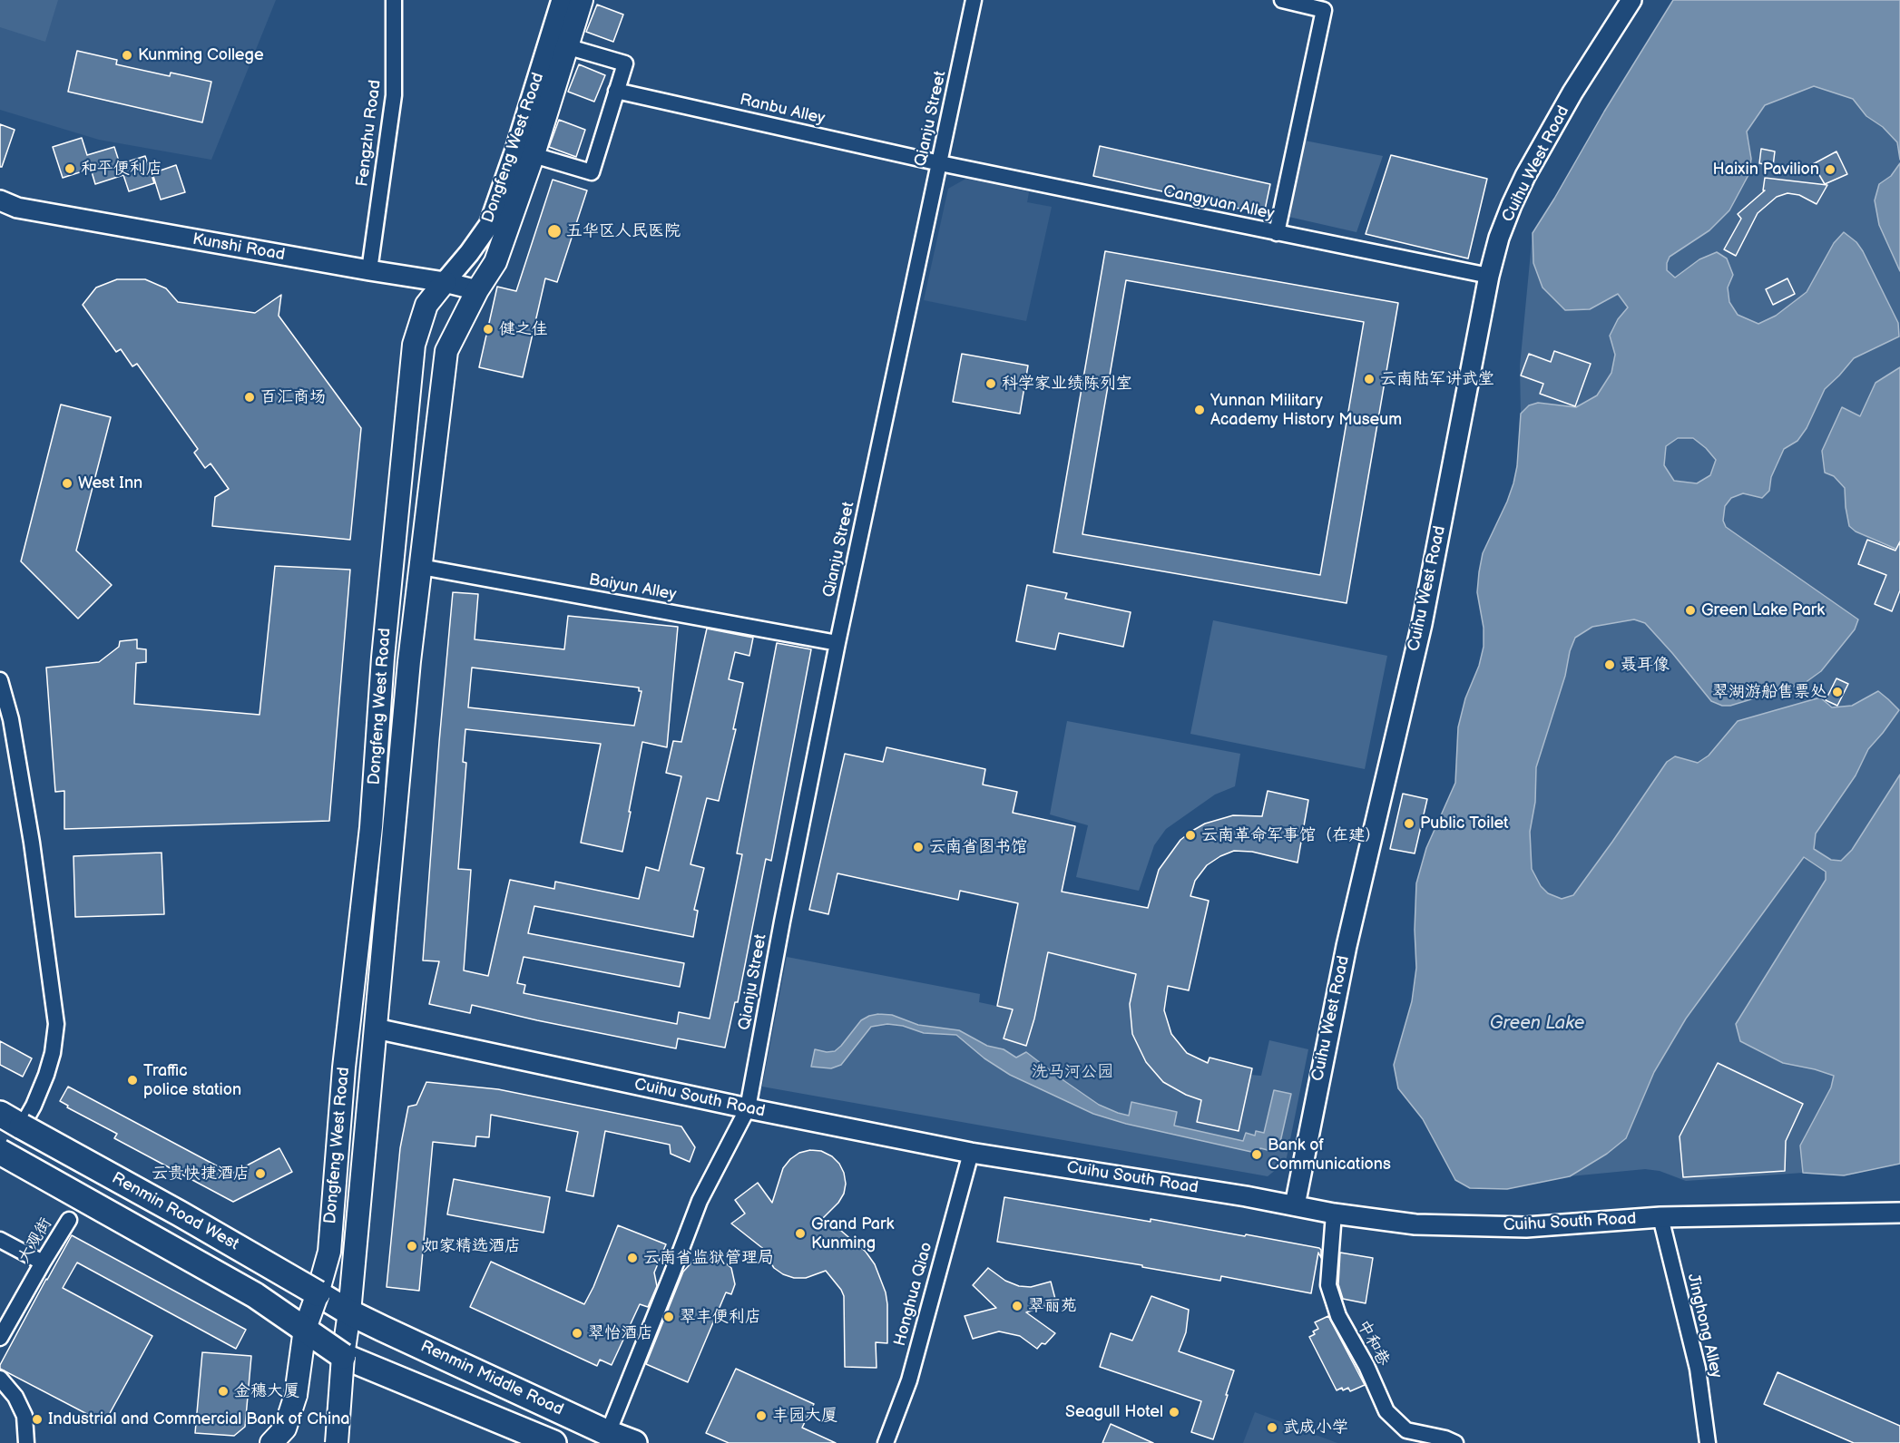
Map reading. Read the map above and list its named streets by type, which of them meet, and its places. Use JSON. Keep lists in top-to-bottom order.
{
  "streets": {
    "main road": ["Dongfeng West Road", "Renmin Road West", "Renmin Middle Road"],
    "street": [
      "Ranbu Alley",
      "Qianju Street",
      "Fengzhu Road",
      "Cuihu West Road",
      "Cangyuan Alley",
      "Kunshi Road",
      "Baiyun Alley",
      "Cuihu South Road",
      "大观街",
      "Honghua Qiao",
      "Jinghong Alley",
      "中和巷"
    ]
  },
  "crossings": [
    ["Ranbu Alley", "Qianju Street"],
    ["Ranbu Alley", "Cangyuan Alley"],
    ["Qianju Street", "Cangyuan Alley"],
    ["Qianju Street", "Baiyun Alley"],
    ["Qianju Street", "Cuihu South Road"],
    ["Qianju Street", "Renmin Middle Road"],
    ["Fengzhu Road", "Kunshi Road"],
    ["Dongfeng West Road", "Kunshi Road"],
    ["Dongfeng West Road", "Baiyun Alley"],
    ["Dongfeng West Road", "Cuihu South Road"],
    ["Dongfeng West Road", "Renmin Road West"],
    ["Dongfeng West Road", "Renmin Middle Road"],
    ["Cuihu West Road", "Cangyuan Alley"],
    ["Cuihu West Road", "Cuihu South Road"],
    ["Cuihu South Road", "Honghua Qiao"],
    ["Cuihu South Road", "Jinghong Alley"],
    ["Cuihu South Road", "中和巷"],
    ["Renmin Road West", "Renmin Middle Road"]
  ],
  "water": ["Green Lake"],
  "parks": ["洗马河公园"],
  "places": [
    "Kunming College",
    "和平便利店",
    "Haixin Pavilion",
    "五华区人民医院",
    "健之佳",
    "云南陆军讲武堂",
    "科学家业绩陈列室",
    "百汇商场",
    "Yunnan Military Academy History Museum",
    "West Inn",
    "Green Lake Park",
    "聂耳像",
    "翠湖游船售票处",
    "Public Toilet",
    "云南革命军事馆（在建）",
    "云南省图书馆",
    "Traffic police station",
    "Bank of Communications",
    "云贵快捷酒店",
    "Grand Park Kunming",
    "如家精选酒店",
    "云南省监狱管理局",
    "翠丽苑",
    "翠丰便利店",
    "翠怡酒店",
    "金穗大厦",
    "Seagull Hotel",
    "丰园大厦",
    "Industrial and Commercial Bank of China",
    "武成小学"
  ]
}
